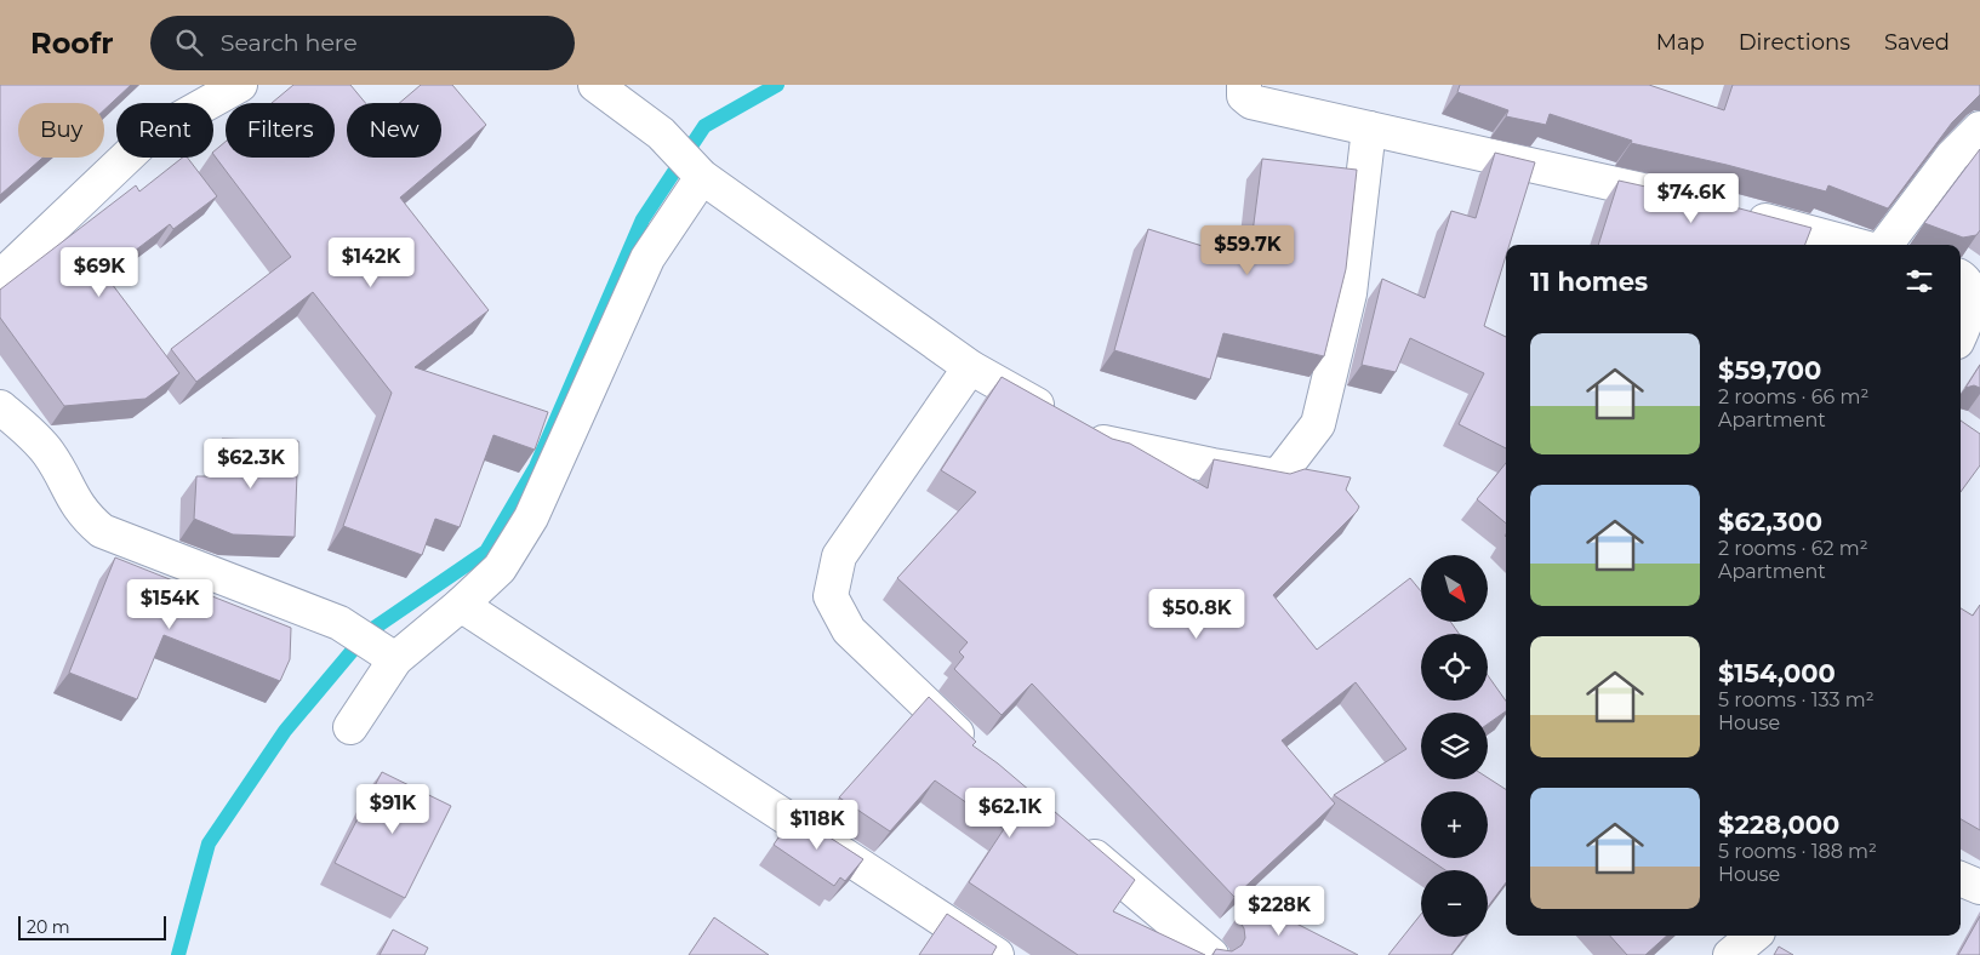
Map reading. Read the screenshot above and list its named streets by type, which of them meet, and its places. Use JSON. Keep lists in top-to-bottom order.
{
  "scale_bar": "20 m",
  "north": "bottom right",
  "page": {
    "header": "Roofr",
    "search": "Search here",
    "nav": ["Map", "Directions", "Saved"],
    "chip": [
      "Buy",
      "Rent",
      "Filters",
      "New"
    ],
    "price": [
      "$74.6K",
      "$59.7K",
      "$142K",
      "$69K",
      "$62.3K",
      "$154K",
      "$50.8K",
      "$91K",
      "$62.1K",
      "$118K",
      "$228K"
    ],
    "heading": "11 homes",
    "list": [
      {
        "name": "$59,700",
        "note": "2 rooms · 66 m² · Apartment"
      },
      {
        "name": "$62,300",
        "note": "2 rooms · 62 m² · Apartment"
      },
      {
        "name": "$154,000",
        "note": "5 rooms · 133 m² · House"
      },
      {
        "name": "$228,000",
        "note": "5 rooms · 188 m² · House"
      }
    ],
    "map_buttons": ["+", "−"],
    "scale": "20 m"
  }
}
